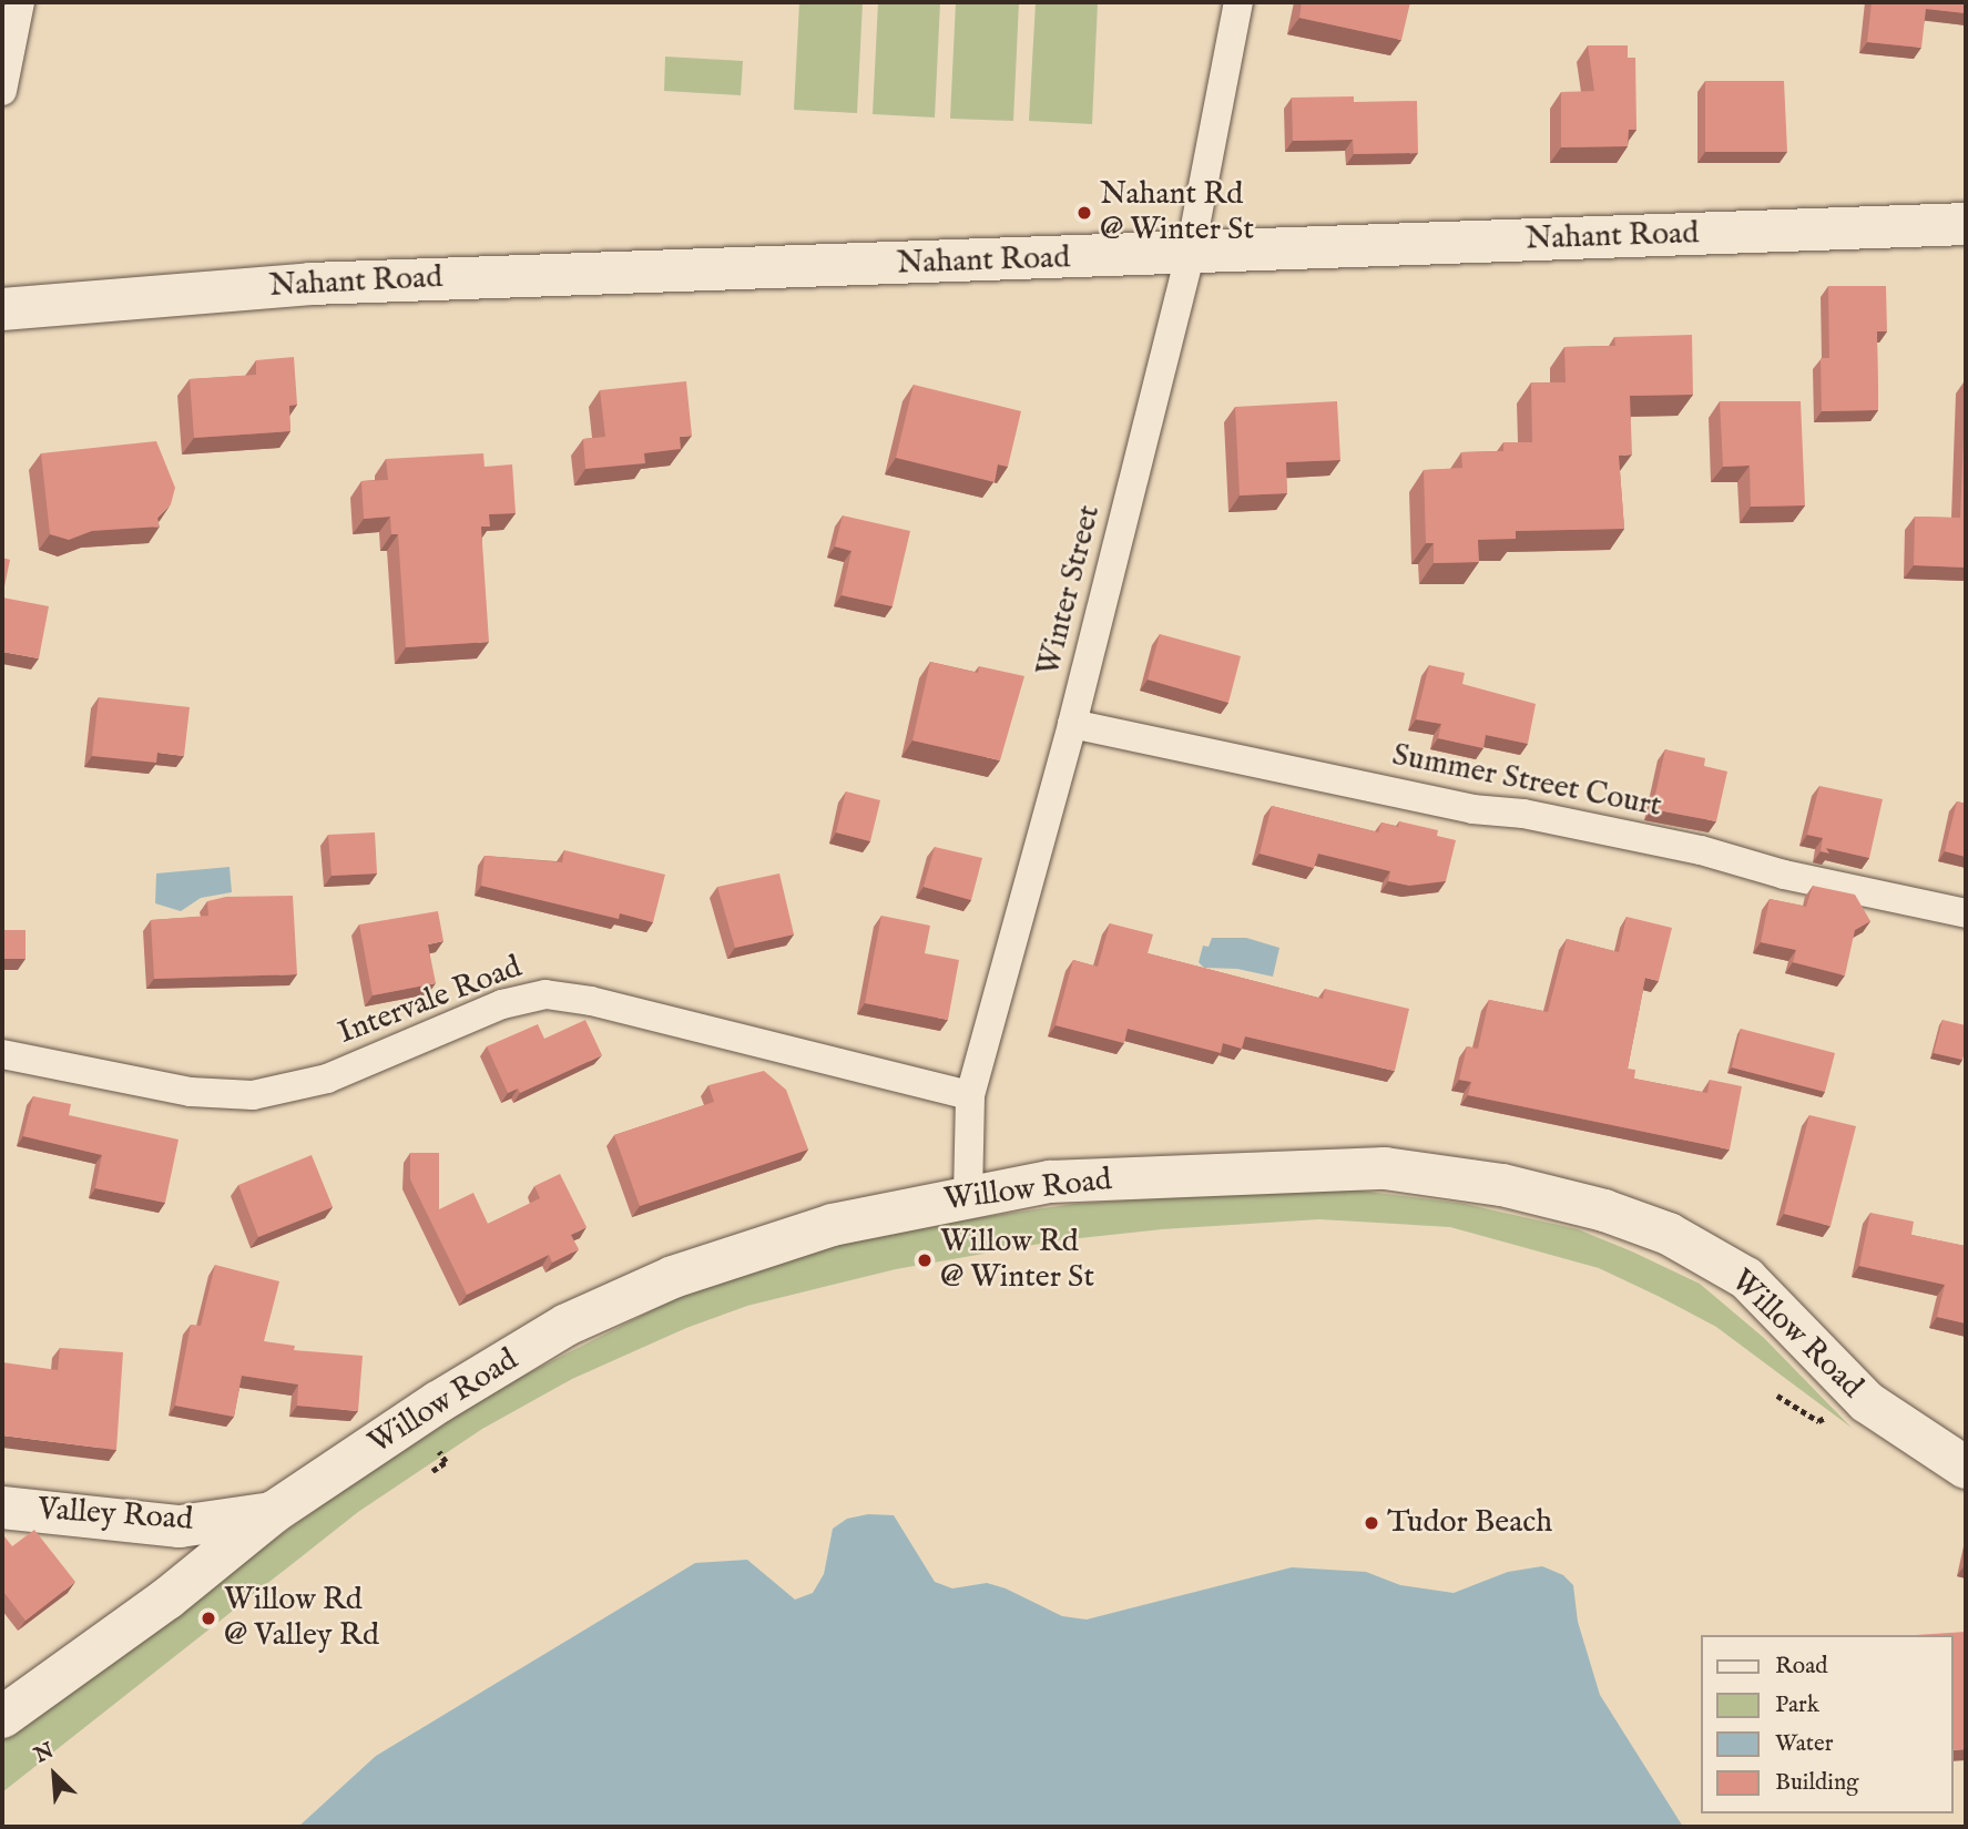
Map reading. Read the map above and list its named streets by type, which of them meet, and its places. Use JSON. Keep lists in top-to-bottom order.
{
  "streets": {
    "main road": ["Nahant Road", "Willow Road", "Valley Road"],
    "street": ["Winter Street", "Summer Street Court", "Intervale Road"]
  },
  "crossings": [
    ["Nahant Road", "Winter Street"],
    ["Winter Street", "Summer Street Court"],
    ["Winter Street", "Intervale Road"],
    ["Winter Street", "Willow Road"],
    ["Willow Road", "Valley Road"]
  ],
  "places": [
    "Nahant Rd @ Winter St",
    "Willow Rd @ Winter St",
    "Tudor Beach",
    "Willow Rd @ Valley Rd"
  ],
  "legend": [
    "Road",
    "Park",
    "Water",
    "Building"
  ],
  "north": "top left"
}
